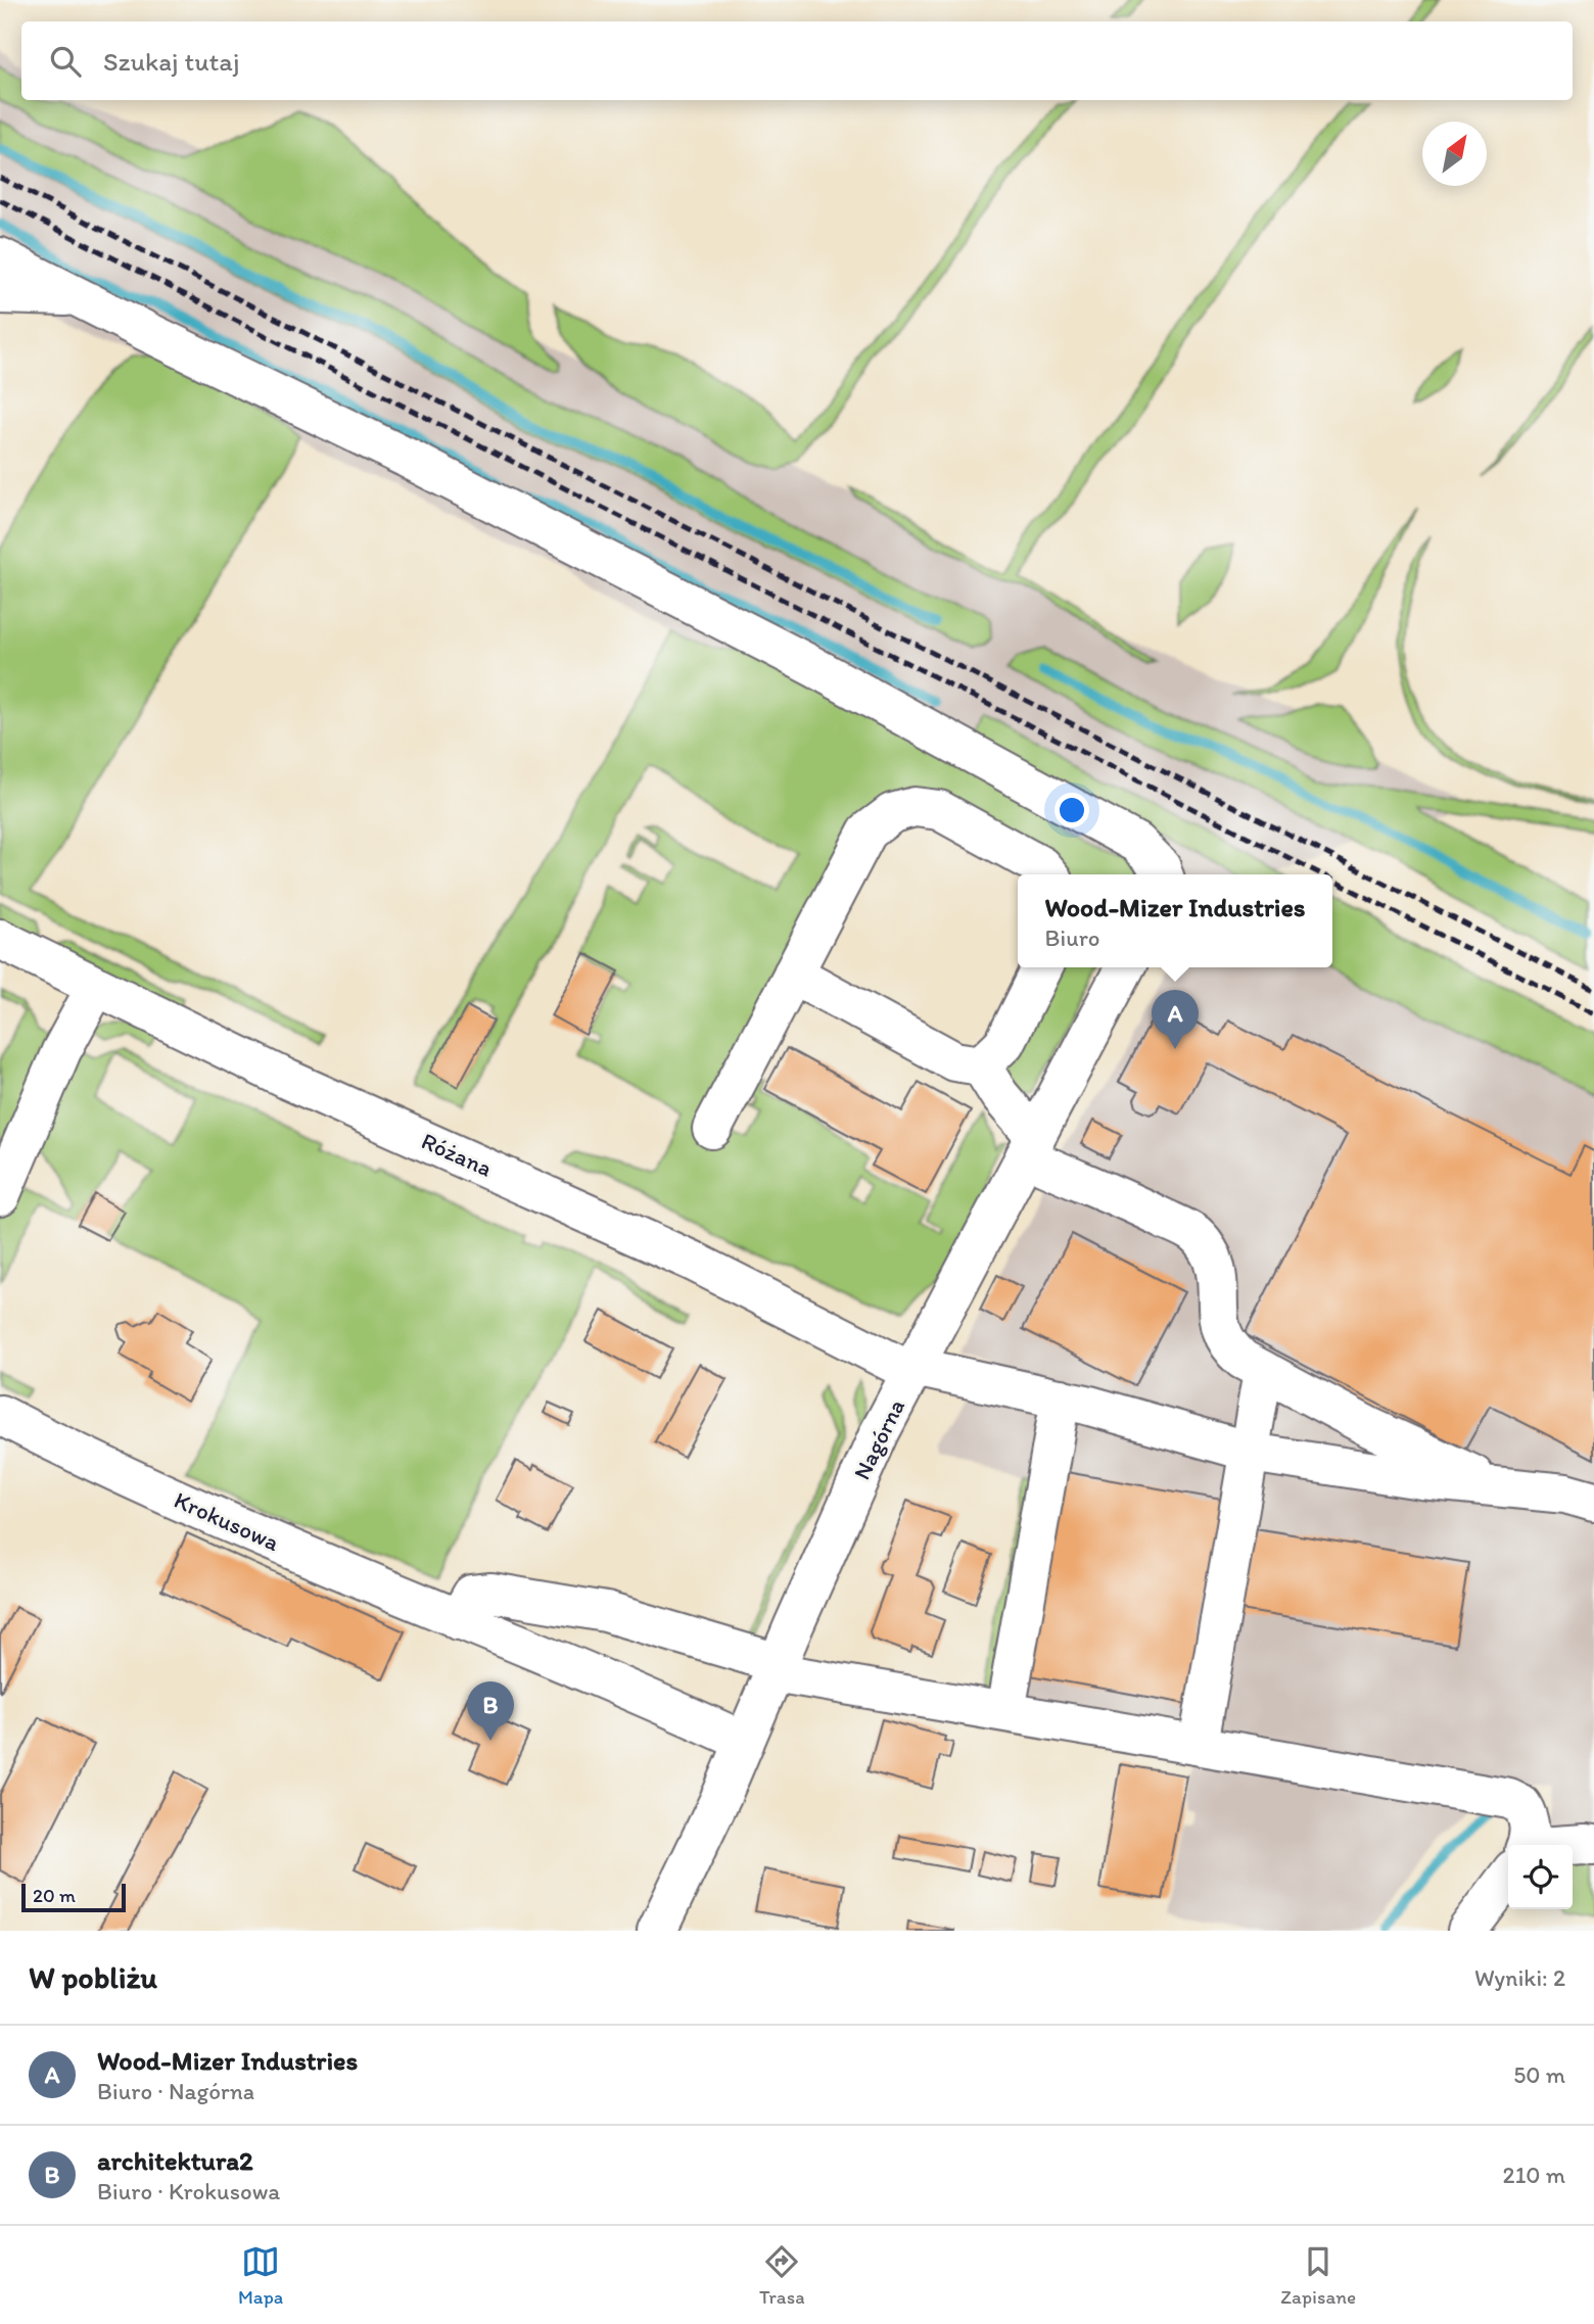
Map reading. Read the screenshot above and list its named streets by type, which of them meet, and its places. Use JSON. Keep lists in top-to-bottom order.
{
  "streets": {
    "street": ["Różana", "Nagórna", "Krokusowa"]
  },
  "crossings": [
    ["Różana", "Nagórna"],
    ["Nagórna", "Krokusowa"]
  ],
  "scale_bar": "20 m",
  "north": "top right",
  "page": {
    "search": "Szukaj tutaj",
    "popup": ["Wood-Mizer Industries", "Biuro"],
    "pins": ["A", "B"],
    "scale": "20 m",
    "heading": ["W pobliżu", "Wyniki: 2"],
    "list": [
      {
        "mark": "A",
        "name": "Wood-Mizer Industries",
        "note": "Biuro · Nagórna",
        "value": "50 m"
      },
      {
        "mark": "B",
        "name": "architektura2",
        "note": "Biuro · Krokusowa",
        "value": "210 m"
      }
    ],
    "nav": ["Mapa", "Trasa", "Zapisane"]
  }
}
